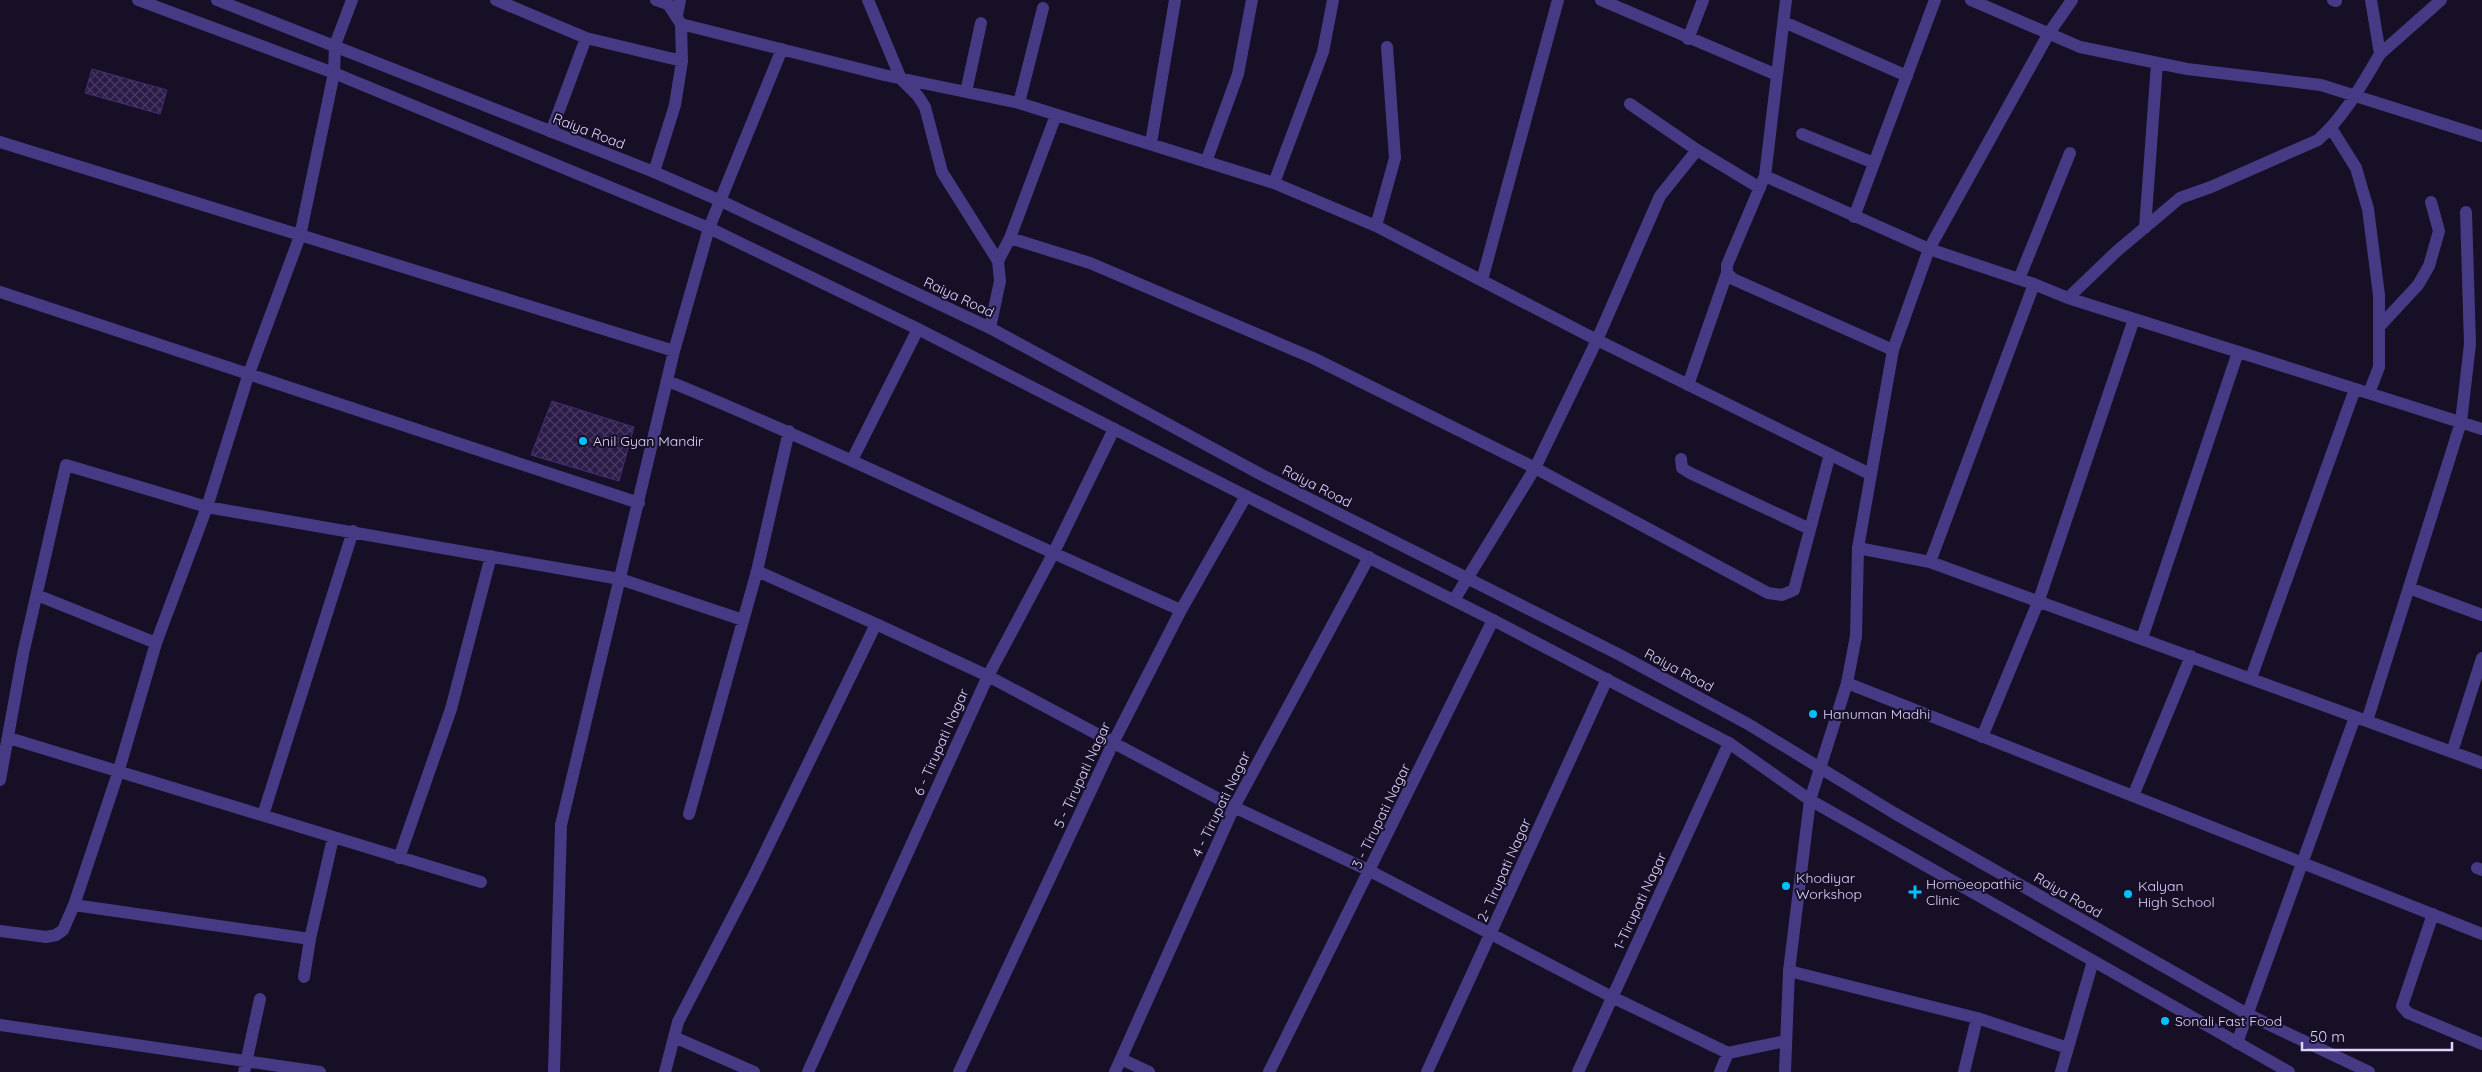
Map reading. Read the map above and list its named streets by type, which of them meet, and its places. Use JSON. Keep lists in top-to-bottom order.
{
  "streets": {
    "street": [
      "Raiya Road",
      "6 - Tirupati Nagar",
      "5 - Tirupati Nagar",
      "4 - Tirupati Nagar",
      "3 - Tirupati Nagar",
      "2- Tirupati Nagar",
      "1-Tirupati Nagar"
    ]
  },
  "places": {
    "other": [
      "Anil Gyan Mandir",
      "Hanuman Madhi",
      "Khodiyar Workshop",
      "Kalyan High School",
      "Sonali Fast Food"
    ],
    "health": ["Homoeopathic Clinic"]
  },
  "scale_bar": "50 m"
}
